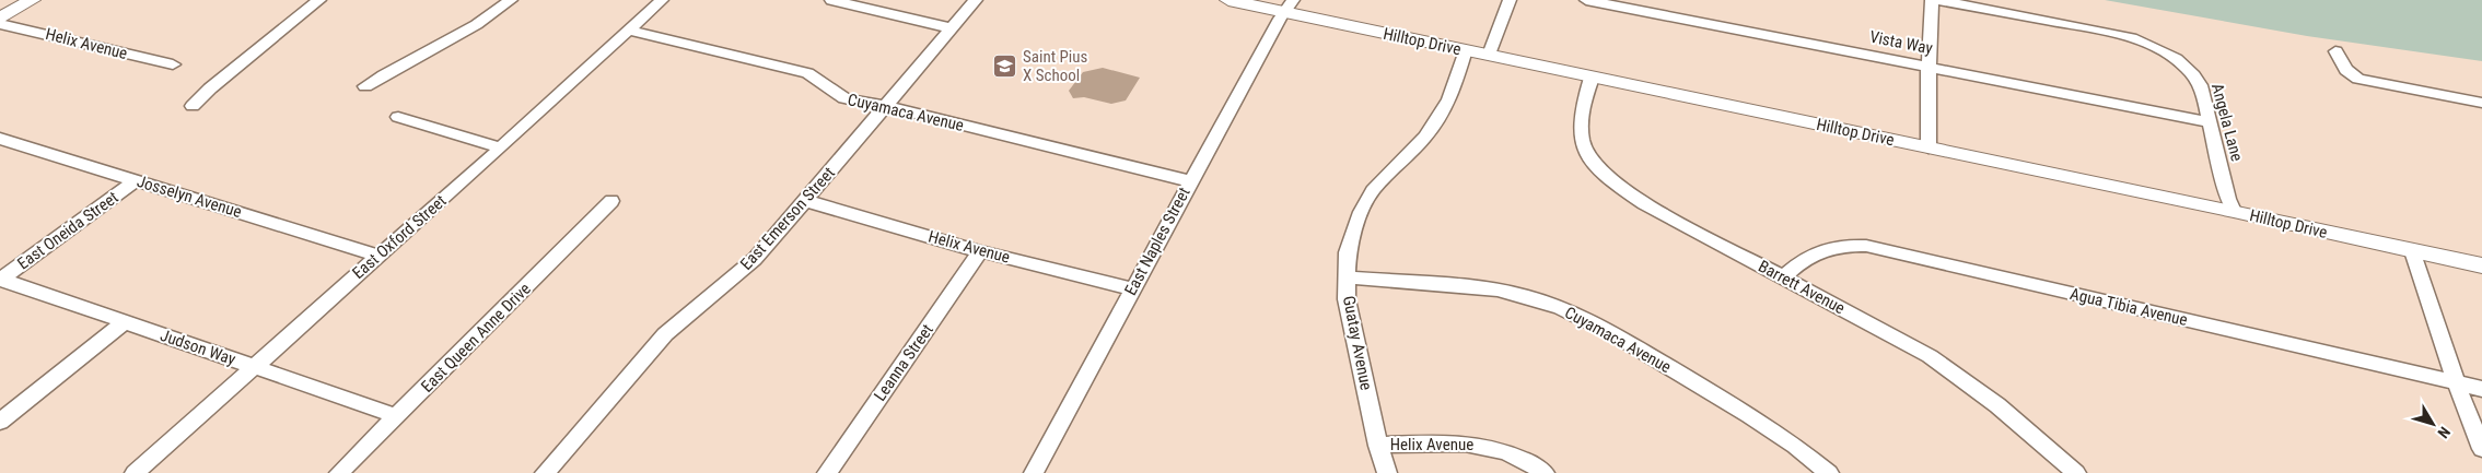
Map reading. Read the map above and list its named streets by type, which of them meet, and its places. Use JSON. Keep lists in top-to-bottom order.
{
  "streets": {
    "main road": ["Hilltop Drive"],
    "street": [
      "Vista Way",
      "Helix Avenue",
      "Cuyamaca Avenue",
      "Angela Lane",
      "Josselyn Avenue",
      "East Emerson Street",
      "East Oneida Street",
      "East Oxford Street",
      "East Naples Street",
      "Barrett Avenue",
      "Agua Tibia Avenue",
      "East Queen Anne Drive",
      "Guatay Avenue",
      "Judson Way",
      "Leanna Street"
    ]
  },
  "crossings": [
    ["Hilltop Drive", "Angela Lane"],
    ["Hilltop Drive", "East Naples Street"],
    ["Hilltop Drive", "Barrett Avenue"],
    ["Hilltop Drive", "Guatay Avenue"],
    ["Vista Way", "Angela Lane"],
    ["Helix Avenue", "East Emerson Street"],
    ["Helix Avenue", "East Naples Street"],
    ["Helix Avenue", "Guatay Avenue"],
    ["Helix Avenue", "Leanna Street"],
    ["Cuyamaca Avenue", "East Emerson Street"],
    ["Cuyamaca Avenue", "East Oxford Street"],
    ["Cuyamaca Avenue", "East Naples Street"],
    ["Cuyamaca Avenue", "Guatay Avenue"],
    ["Josselyn Avenue", "East Oneida Street"],
    ["Josselyn Avenue", "East Oxford Street"],
    ["East Oneida Street", "Judson Way"],
    ["East Oxford Street", "Judson Way"],
    ["Barrett Avenue", "Agua Tibia Avenue"],
    ["East Queen Anne Drive", "Judson Way"]
  ],
  "places": {
    "school or university": ["Saint Pius X School"]
  },
  "north": "bottom right"
}
